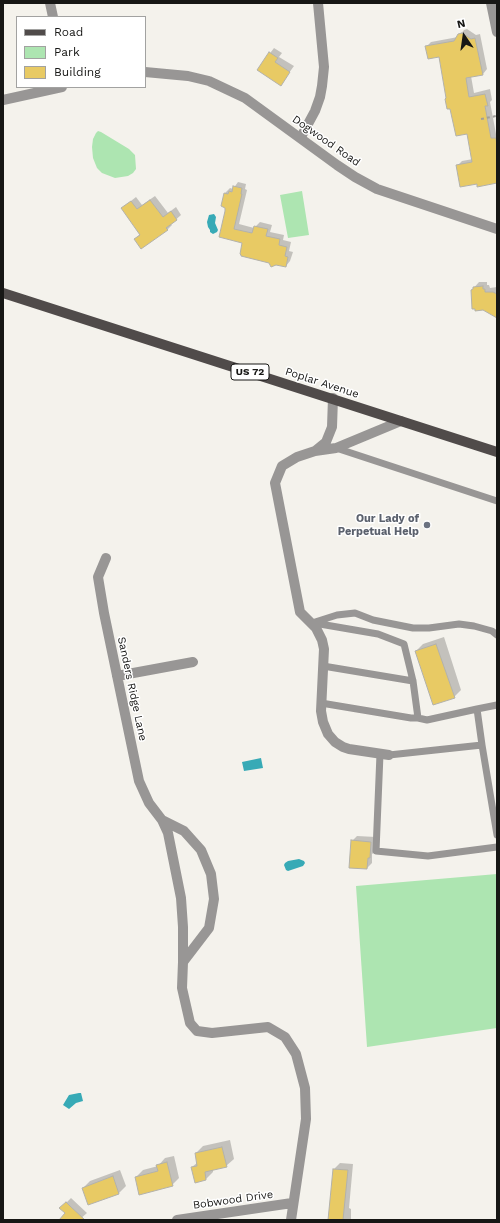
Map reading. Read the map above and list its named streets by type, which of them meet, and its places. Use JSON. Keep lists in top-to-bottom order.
{
  "streets": {
    "main road": ["US 72", "Poplar Avenue"],
    "street": ["Dogwood Road", "Sanders Ridge Lane", "Bobwood Drive"]
  },
  "crossings": [
    ["Sanders Ridge Lane", "Bobwood Drive"]
  ],
  "places": ["Our Lady of Perpetual Help"],
  "legend": ["Road", "Park", "Building"],
  "north": "top"
}
